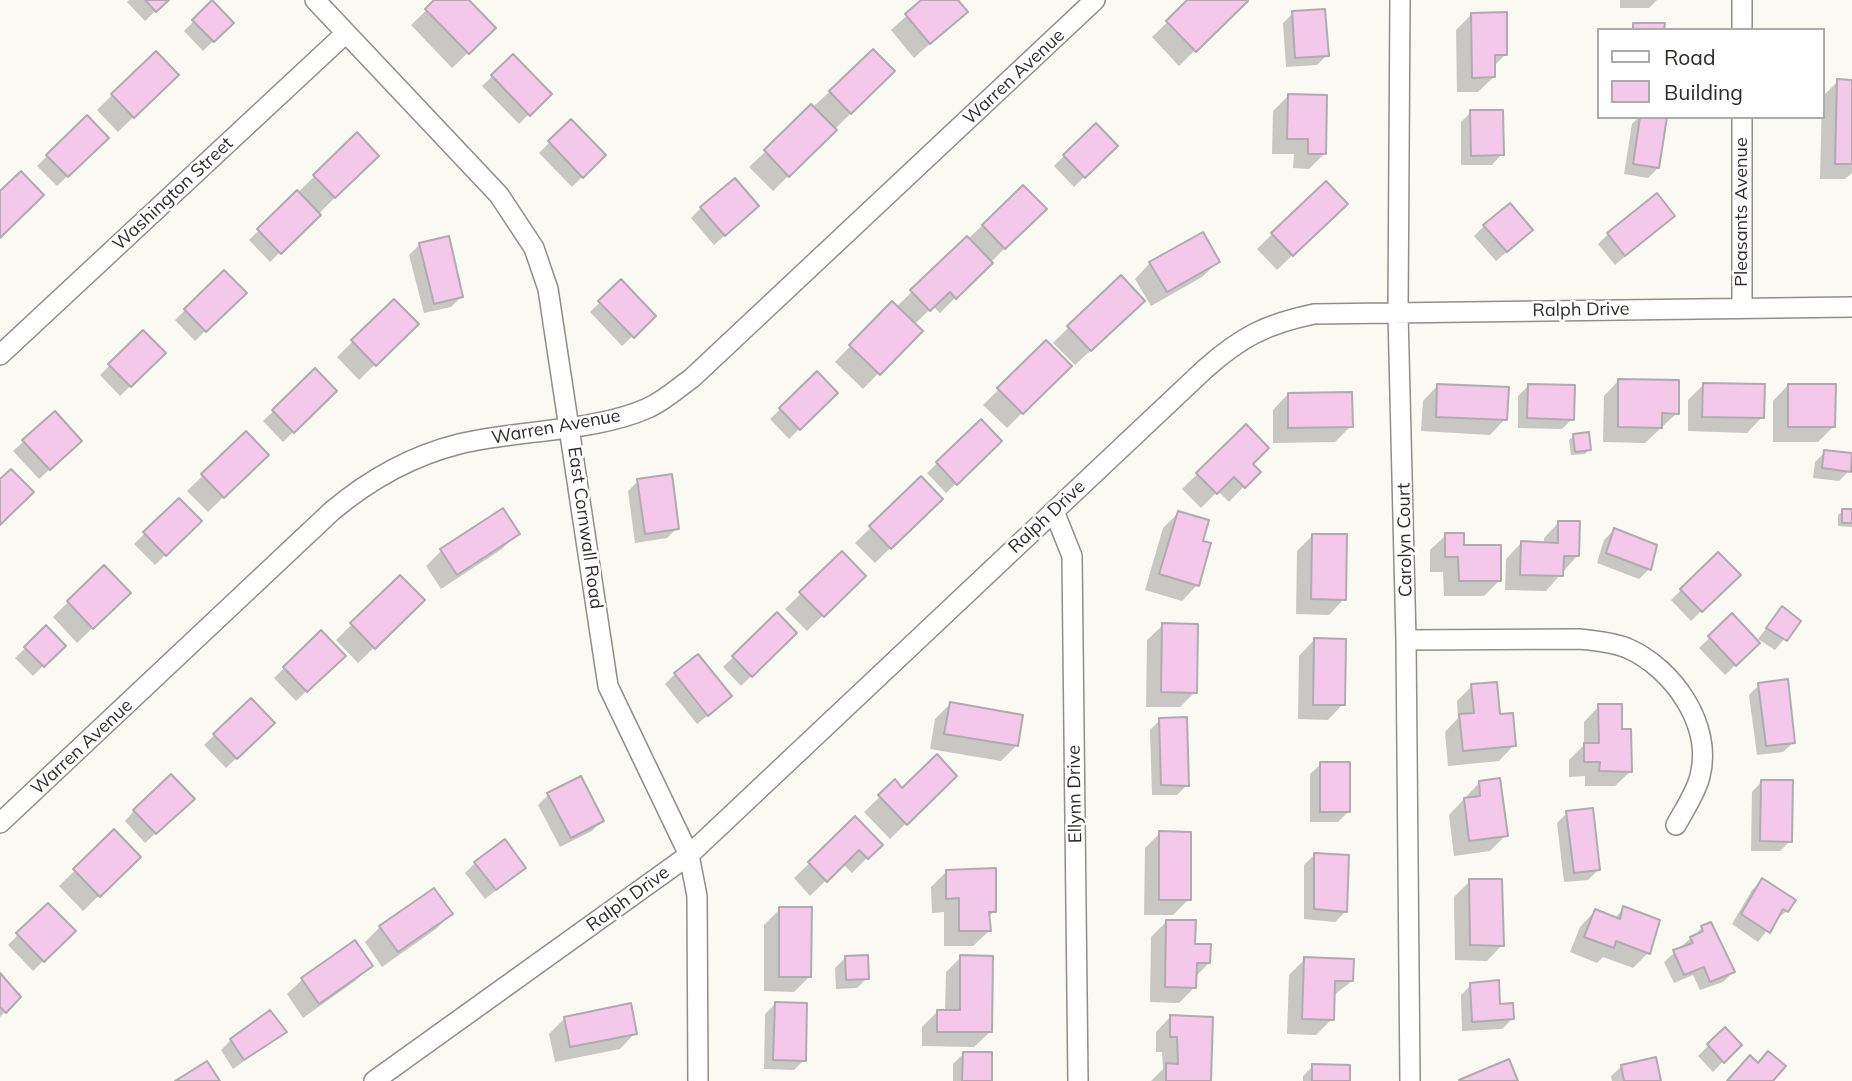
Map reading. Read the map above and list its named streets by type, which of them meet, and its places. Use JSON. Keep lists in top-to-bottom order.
{
  "streets": {
    "street": [
      "Warren Avenue",
      "Washington Street",
      "Pleasants Avenue",
      "Ralph Drive",
      "East Cornwall Road",
      "Carolyn Court",
      "Ellynn Drive"
    ]
  },
  "crossings": [
    ["Warren Avenue", "East Cornwall Road"],
    ["Washington Street", "East Cornwall Road"],
    ["Pleasants Avenue", "Ralph Drive"],
    ["Ralph Drive", "East Cornwall Road"],
    ["Ralph Drive", "Carolyn Court"],
    ["Ralph Drive", "Ellynn Drive"]
  ],
  "legend": ["Road", "Building"]
}
